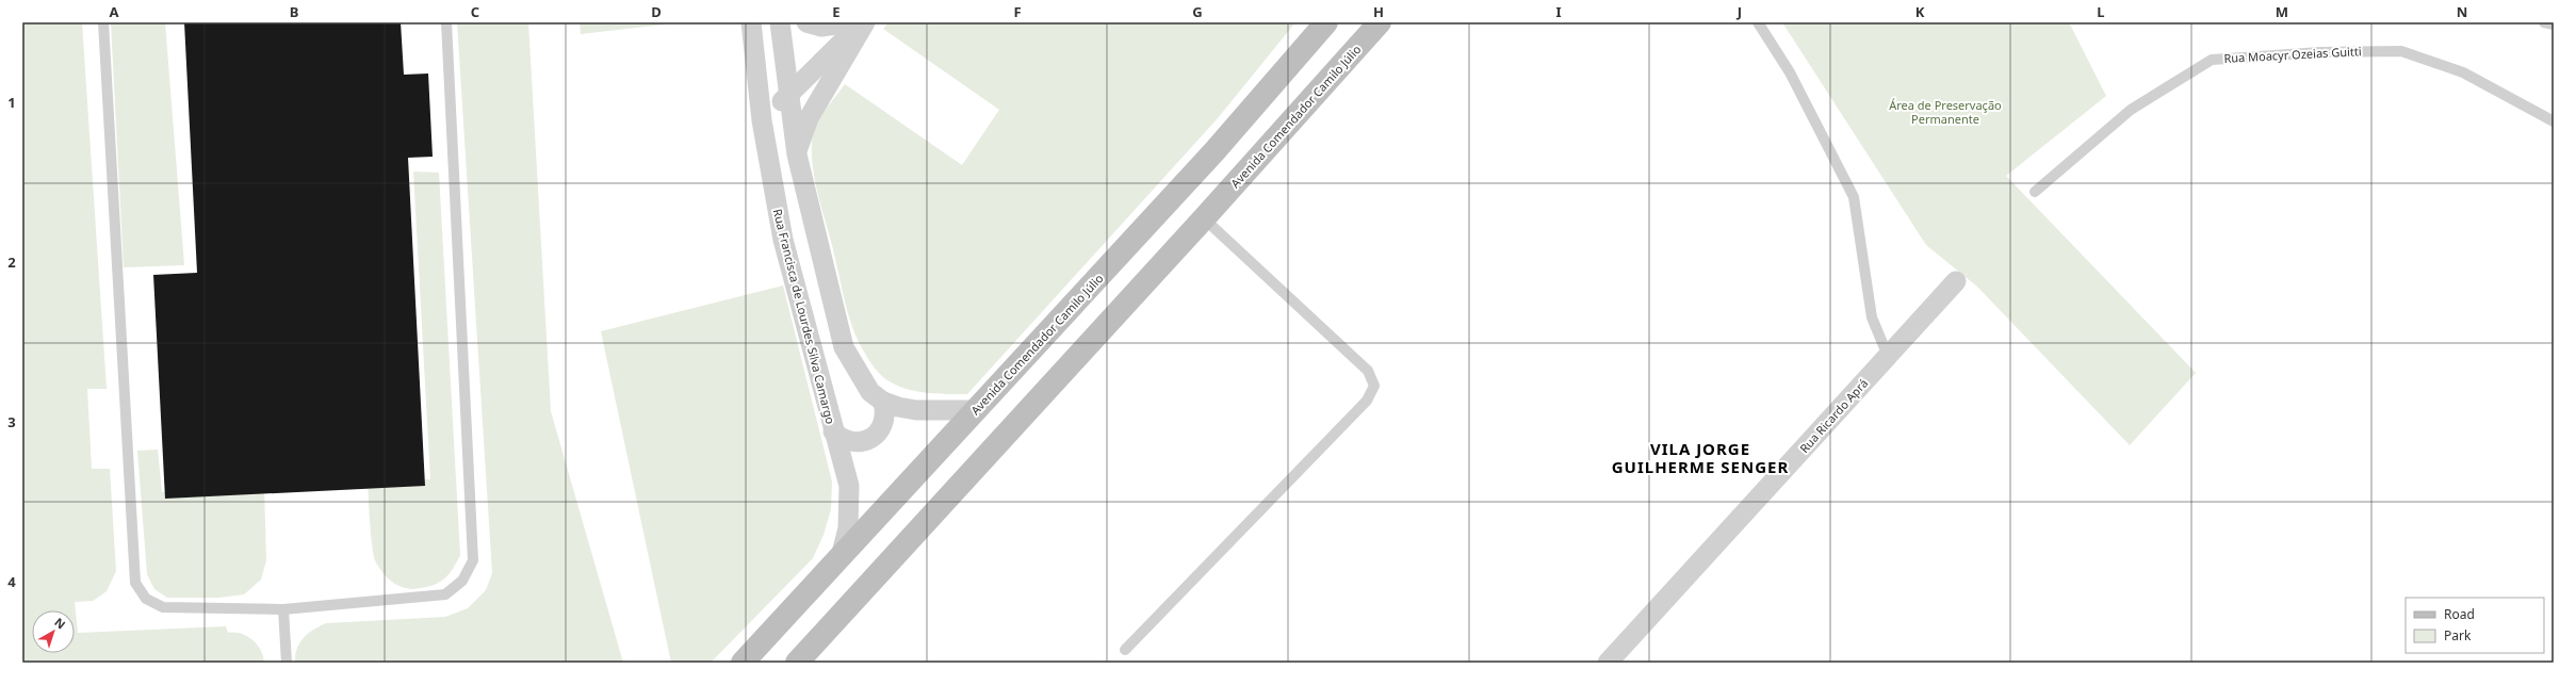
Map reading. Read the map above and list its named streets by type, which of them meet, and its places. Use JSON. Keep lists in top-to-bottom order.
{
  "streets": {
    "main road": ["Avenida Comendador Camilo Júlio"],
    "street": ["Rua Francisca de Lourdes Silva Camargo", "Rua Ricardo Aprá"],
    "lane": ["Rua Moacyr Ozeias Guitti"]
  },
  "crossings": [
    ["Avenida Comendador Camilo Júlio", "Rua Francisca de Lourdes Silva Camargo"]
  ],
  "districts": ["VILA JORGE GUILHERME SENGER"],
  "parks": ["Área de Preservação Permanente"],
  "legend": ["Road", "Park"],
  "north": "top right",
  "grid": {
    "columns": [
      "A",
      "B",
      "C",
      "D",
      "E",
      "F",
      "G",
      "H",
      "I",
      "J",
      "K",
      "L",
      "M",
      "N"
    ],
    "rows": [
      "1",
      "2",
      "3",
      "4"
    ]
  }
}
